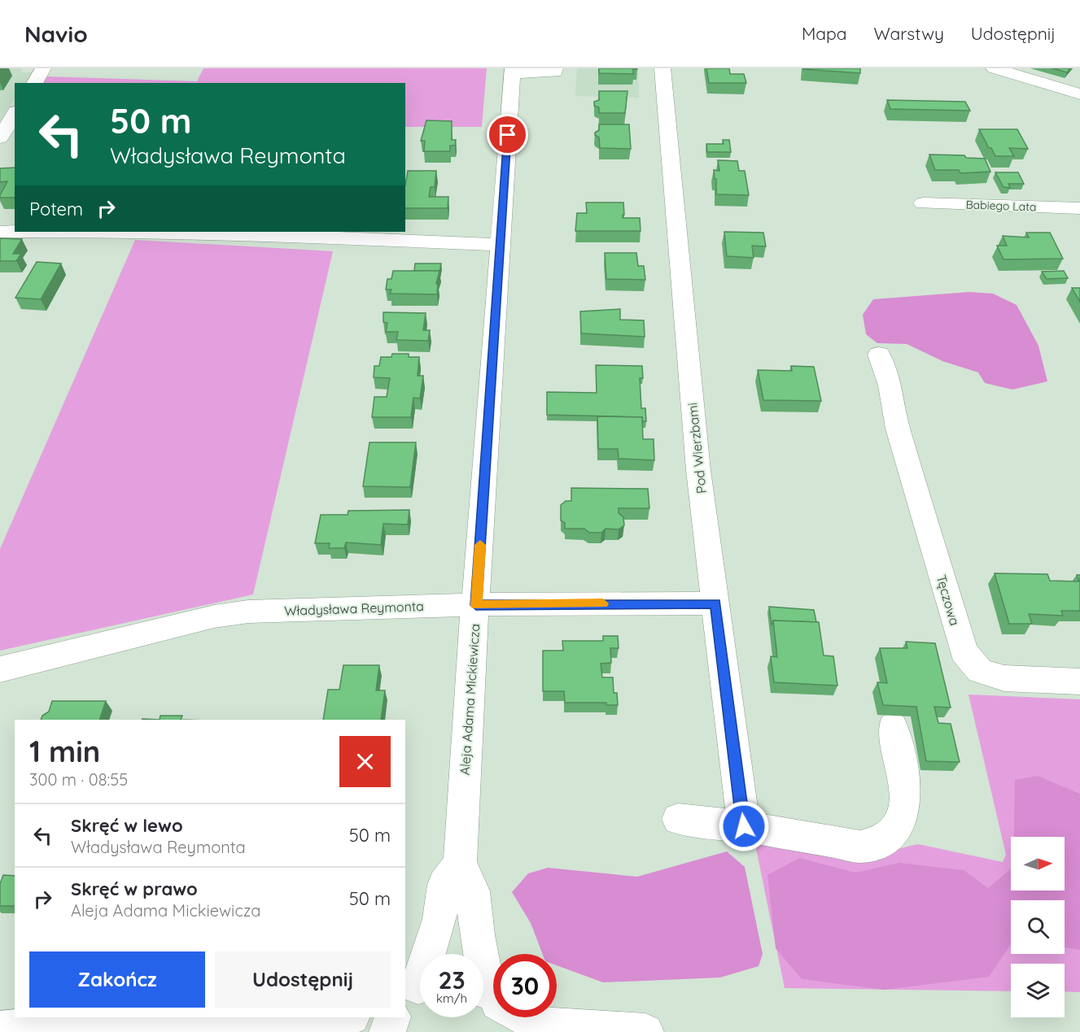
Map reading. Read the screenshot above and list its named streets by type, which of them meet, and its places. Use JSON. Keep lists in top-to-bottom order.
{
  "streets": {
    "street": [
      "Babiego Lata",
      "Pod Wierzbami",
      "Tęczowa",
      "Władysława Reymonta",
      "Aleja Adama Mickiewicza"
    ]
  },
  "crossings": [
    ["Pod Wierzbami", "Władysława Reymonta"],
    ["Władysława Reymonta", "Aleja Adama Mickiewicza"]
  ],
  "north": "right",
  "page": {
    "header": "Navio",
    "nav": ["Mapa", "Warstwy", "Udostępnij"],
    "turn": ["50 m", "Władysława Reymonta"],
    "then": "Potem",
    "heading": ["1 min", "300 m · 08:55"],
    "list": [
      {
        "name": "Skręć w lewo",
        "note": "Władysława Reymonta",
        "value": "50 m"
      },
      {
        "name": "Skręć w prawo",
        "note": "Aleja Adama Mickiewicza",
        "value": "50 m"
      }
    ],
    "buttons": ["Zakończ", "Udostępnij"],
    "speed": "23 km/h",
    "limit": "30"
  }
}
